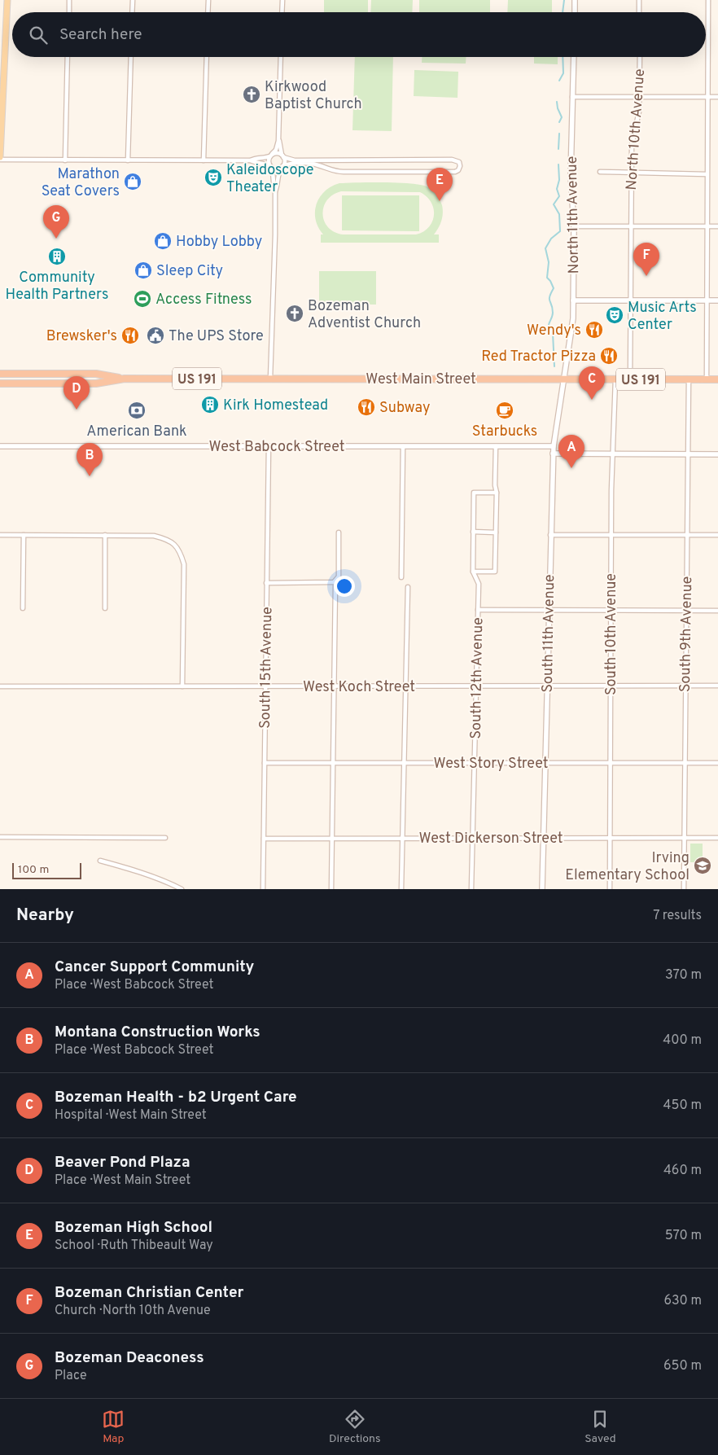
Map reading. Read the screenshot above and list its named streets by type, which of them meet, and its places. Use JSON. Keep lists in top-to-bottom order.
{
  "streets": {
    "highway": ["US 191", "West Main Street"],
    "street": [
      "North 10th Avenue",
      "North 11th Avenue",
      "West Babcock Street",
      "South 11th Avenue",
      "South 10th Avenue",
      "South 9th Avenue",
      "South 15th Avenue",
      "South 12th Avenue",
      "West Koch Street",
      "West Story Street",
      "West Dickerson Street"
    ]
  },
  "crossings": [
    ["North 10th Avenue", "West Main Street"],
    ["North 11th Avenue", "West Main Street"],
    ["North 11th Avenue", "South 11th Avenue"],
    ["West Main Street", "South 11th Avenue"],
    ["West Main Street", "South 10th Avenue"],
    ["West Main Street", "South 9th Avenue"],
    ["West Babcock Street", "South 11th Avenue"],
    ["West Babcock Street", "South 15th Avenue"],
    ["South 11th Avenue", "West Koch Street"],
    ["South 11th Avenue", "West Story Street"],
    ["South 11th Avenue", "West Dickerson Street"],
    ["South 10th Avenue", "West Koch Street"],
    ["South 10th Avenue", "West Story Street"],
    ["South 10th Avenue", "West Dickerson Street"],
    ["South 9th Avenue", "West Koch Street"],
    ["South 9th Avenue", "West Story Street"],
    ["South 9th Avenue", "West Dickerson Street"],
    ["South 15th Avenue", "West Koch Street"],
    ["South 15th Avenue", "West Story Street"],
    ["South 15th Avenue", "West Dickerson Street"],
    ["South 12th Avenue", "West Koch Street"],
    ["South 12th Avenue", "West Story Street"],
    ["South 12th Avenue", "West Dickerson Street"]
  ],
  "places": {
    "church": ["Kirkwood Baptist Church", "Bozeman Adventist Church"],
    "theatre": ["Kaleidoscope Theater", "Music Arts Center"],
    "shop": ["Marathon Seat Covers", "Hobby Lobby", "Sleep City"],
    "building": ["Community Health Partners", "Kirk Homestead"],
    "sports": ["Access Fitness"],
    "restaurant": [
      "Wendy's",
      "Brewsker's",
      "Red Tractor Pizza",
      "Subway"
    ],
    "public building": ["The UPS Store"],
    "bank": ["American Bank"],
    "cafe": ["Starbucks"],
    "school or university": ["Irving Elementary School"]
  },
  "scale_bar": "100 m",
  "page": {
    "search": "Search here",
    "pins": [
      "E",
      "G",
      "F",
      "C",
      "D",
      "A",
      "B"
    ],
    "scale": "100 m",
    "heading": ["Nearby", "7 results"],
    "list": [
      {
        "mark": "A",
        "name": "Cancer Support Community",
        "note": "Place · West Babcock Street",
        "value": "370 m"
      },
      {
        "mark": "B",
        "name": "Montana Construction Works",
        "note": "Place · West Babcock Street",
        "value": "400 m"
      },
      {
        "mark": "C",
        "name": "Bozeman Health - b2 Urgent Care",
        "note": "Hospital · West Main Street",
        "value": "450 m"
      },
      {
        "mark": "D",
        "name": "Beaver Pond Plaza",
        "note": "Place · West Main Street",
        "value": "460 m"
      },
      {
        "mark": "E",
        "name": "Bozeman High School",
        "note": "School · Ruth Thibeault Way",
        "value": "570 m"
      },
      {
        "mark": "F",
        "name": "Bozeman Christian Center",
        "note": "Church · North 10th Avenue",
        "value": "630 m"
      },
      {
        "mark": "G",
        "name": "Bozeman Deaconess",
        "note": "Place",
        "value": "650 m"
      }
    ],
    "nav": ["Map", "Directions", "Saved"]
  }
}
